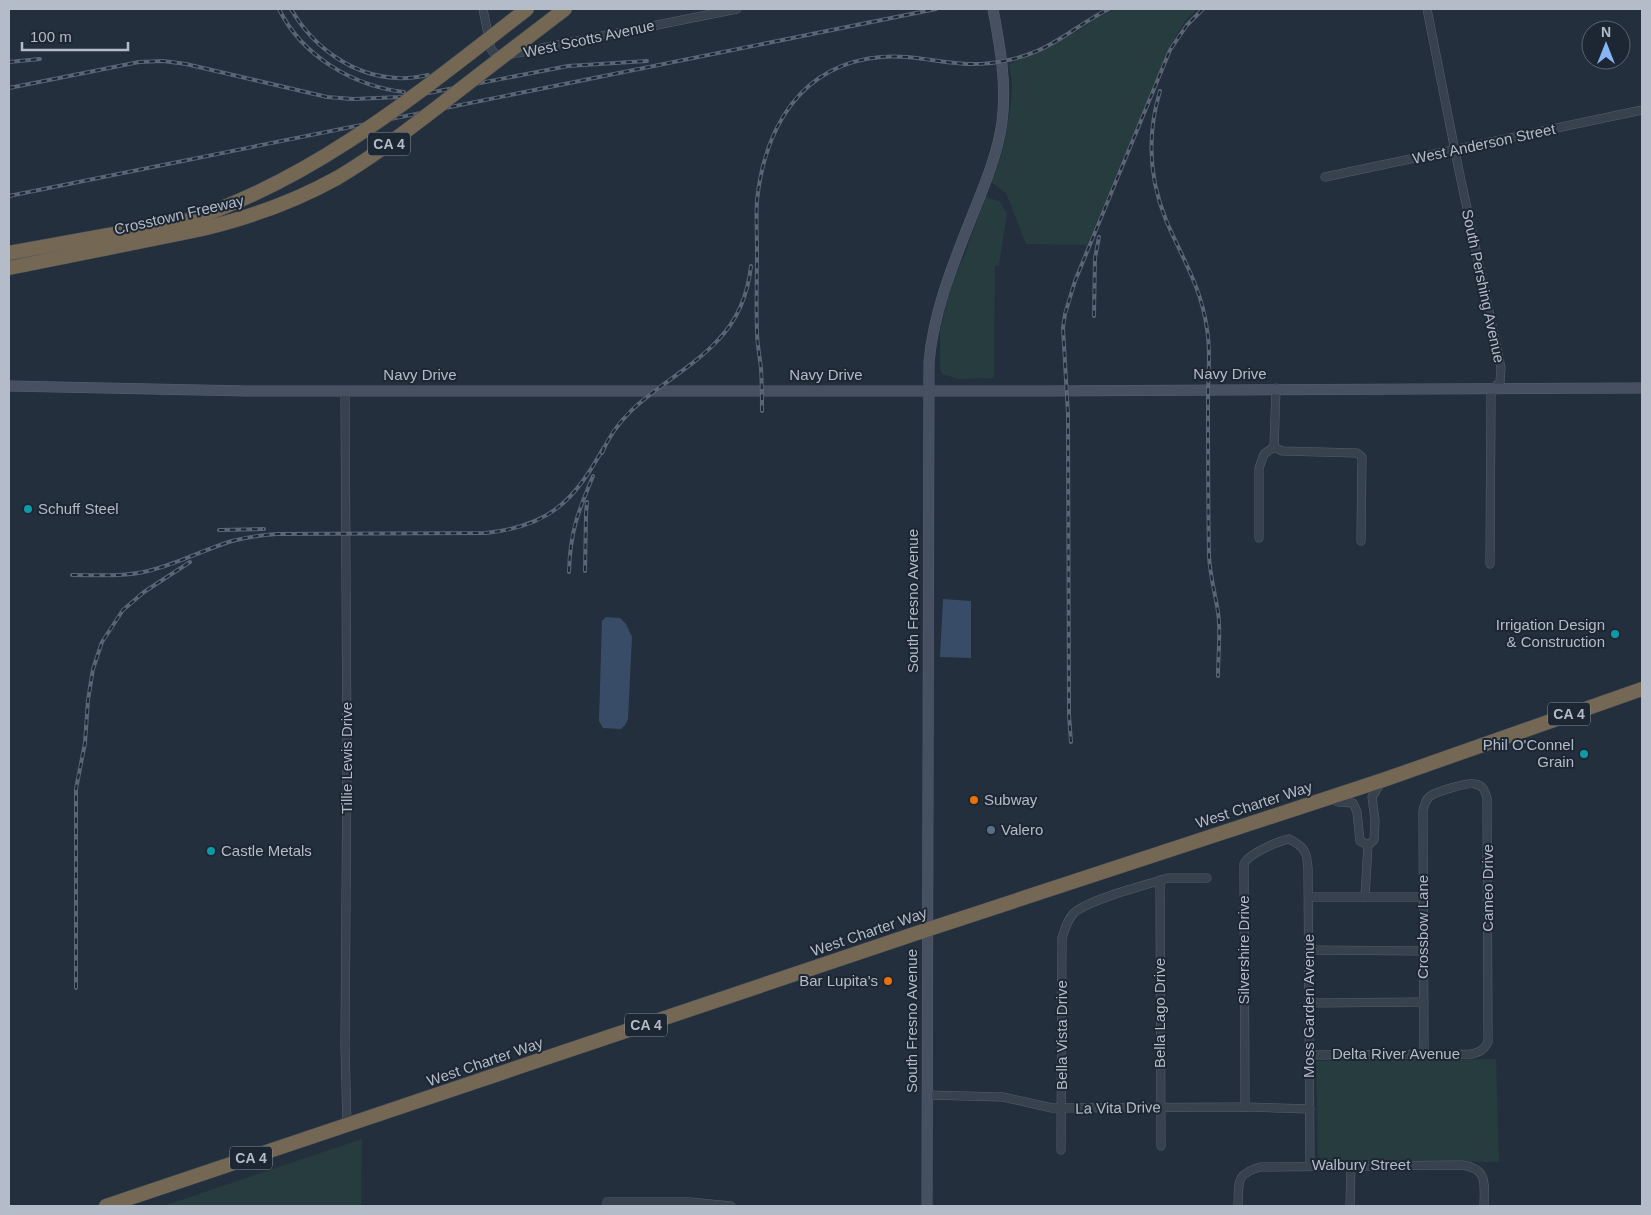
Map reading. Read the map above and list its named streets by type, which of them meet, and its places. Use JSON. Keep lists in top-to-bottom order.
{
  "streets": {
    "highway": ["CA 4", "Crosstown Freeway", "West Charter Way"],
    "street": [
      "West Scotts Avenue",
      "West Anderson Street",
      "South Pershing Avenue",
      "Navy Drive",
      "South Fresno Avenue",
      "Tillie Lewis Drive",
      "Cameo Drive",
      "Crossbow Lane",
      "Silvershire Drive",
      "Moss Garden Avenue",
      "Bella Lago Drive",
      "Bella Vista Drive",
      "Delta River Avenue",
      "La Vita Drive",
      "Walbury Street"
    ]
  },
  "crossings": [
    ["West Anderson Street", "South Pershing Avenue"],
    ["South Pershing Avenue", "Navy Drive"],
    ["Navy Drive", "South Fresno Avenue"],
    ["Navy Drive", "Tillie Lewis Drive"],
    ["South Fresno Avenue", "West Charter Way"],
    ["South Fresno Avenue", "La Vita Drive"],
    ["Tillie Lewis Drive", "West Charter Way"],
    ["Cameo Drive", "Crossbow Lane"],
    ["Cameo Drive", "Delta River Avenue"],
    ["Crossbow Lane", "Delta River Avenue"],
    ["Silvershire Drive", "Moss Garden Avenue"],
    ["Silvershire Drive", "La Vita Drive"],
    ["Moss Garden Avenue", "Delta River Avenue"],
    ["Moss Garden Avenue", "La Vita Drive"],
    ["Moss Garden Avenue", "Walbury Street"],
    ["Bella Lago Drive", "Bella Vista Drive"],
    ["Bella Lago Drive", "La Vita Drive"],
    ["Bella Vista Drive", "La Vita Drive"]
  ],
  "places": [
    "Schuff Steel",
    "Irrigation Design & Construction",
    "Phil O'Connel Grain",
    "Subway",
    "Valero",
    "Castle Metals",
    "Bar Lupita's"
  ],
  "scale_bar": "100 m",
  "north": "top"
}
